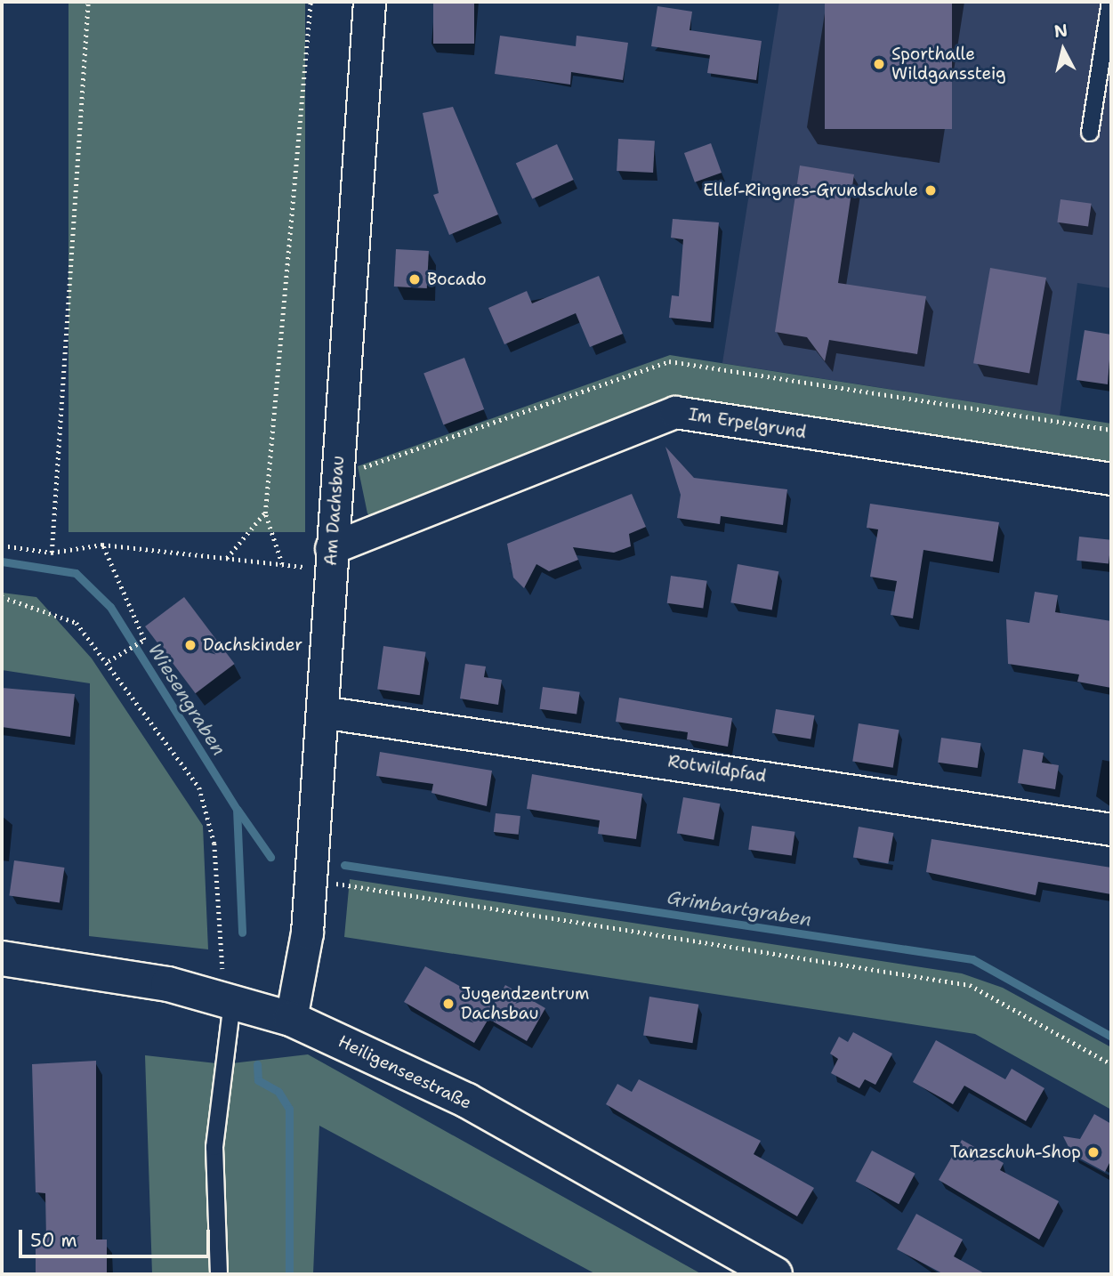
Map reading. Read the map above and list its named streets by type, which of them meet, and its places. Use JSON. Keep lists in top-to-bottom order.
{
  "streets": {
    "main road": ["Heiligenseestraße"],
    "street": ["Im Erpelgrund", "Am Dachsbau", "Rotwildpfad"]
  },
  "crossings": [
    ["Im Erpelgrund", "Am Dachsbau"],
    ["Am Dachsbau", "Rotwildpfad"],
    ["Am Dachsbau", "Heiligenseestraße"]
  ],
  "water": ["Wiesengraben", "Grimbartgraben"],
  "places": [
    "Sporthalle Wildganssteig",
    "Ellef-Ringnes-Grundschule",
    "Bocado",
    "Dachskinder",
    "Jugendzentrum Dachsbau",
    "Tanzschuh-Shop"
  ],
  "scale_bar": "50 m",
  "north": "top"
}
